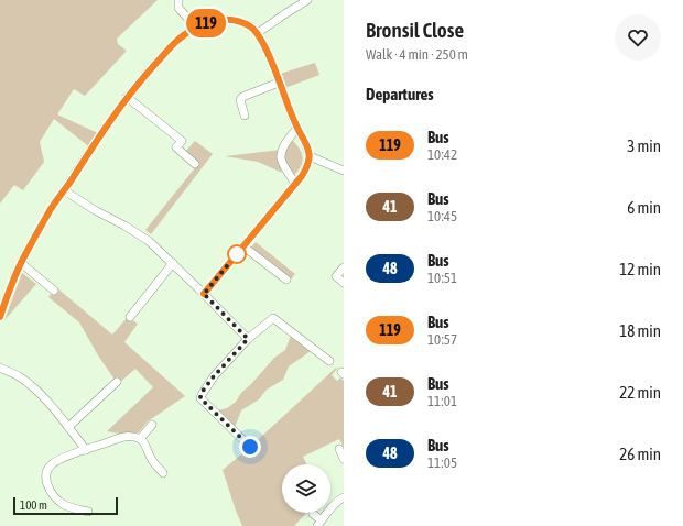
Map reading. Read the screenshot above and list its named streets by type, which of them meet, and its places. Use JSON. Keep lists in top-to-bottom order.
{
  "lines": ["bus line 119"],
  "scale_bar": "100 m",
  "page": {
    "on_map": "119",
    "heading": [
      ["Bronsil Close", "Walk · 4 min · 250 m"],
      "Departures"
    ],
    "list": [
      {
        "mark": "119",
        "name": "Bus",
        "note": "10:42",
        "value": "3 min"
      },
      {
        "mark": "41",
        "name": "Bus",
        "note": "10:45",
        "value": "6 min"
      },
      {
        "mark": "48",
        "name": "Bus",
        "note": "10:51",
        "value": "12 min"
      },
      {
        "mark": "119",
        "name": "Bus",
        "note": "10:57",
        "value": "18 min"
      },
      {
        "mark": "41",
        "name": "Bus",
        "note": "11:01",
        "value": "22 min"
      },
      {
        "mark": "48",
        "name": "Bus",
        "note": "11:05",
        "value": "26 min"
      }
    ],
    "scale": "100 m"
  }
}
